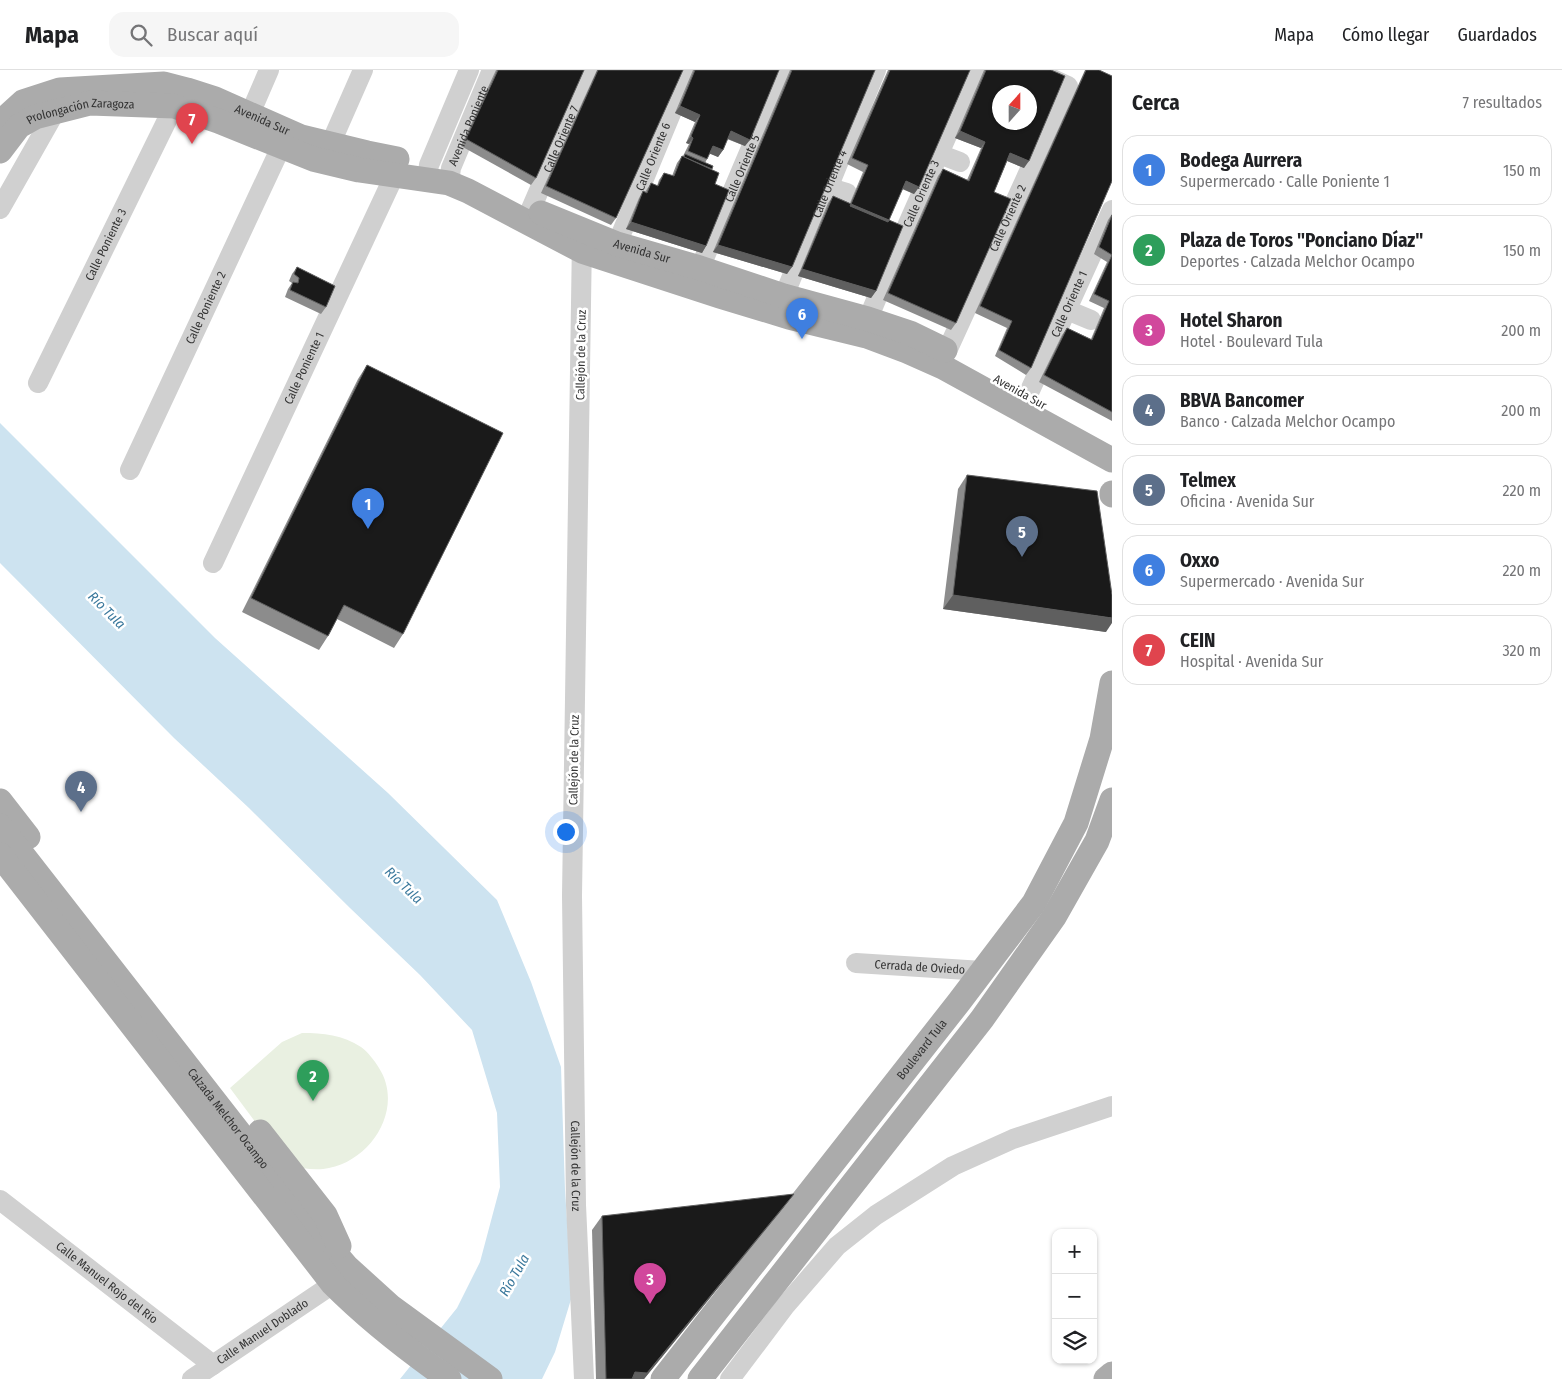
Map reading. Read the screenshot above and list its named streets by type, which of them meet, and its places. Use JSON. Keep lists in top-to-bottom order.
{
  "streets": {
    "main road": [
      "Prolongación Zaragoza",
      "Avenida Sur",
      "Boulevard Tula",
      "Calzada Melchor Ocampo"
    ],
    "street": [
      "Avenida Poniente",
      "Calle Oriente 7",
      "Calle Oriente 6",
      "Calle Oriente 5",
      "Calle Oriente 4",
      "Calle Oriente 3",
      "Calle Oriente 2",
      "Calle Poniente 3",
      "Calle Oriente 1",
      "Calle Poniente 2",
      "Callejón de la Cruz",
      "Calle Poniente 1",
      "Cerrada de Oviedo",
      "Calle Manuel Rojo del Río",
      "Calle Manuel Doblado"
    ]
  },
  "crossings": [
    ["Prolongación Zaragoza", "Avenida Sur"],
    ["Prolongación Zaragoza", "Calle Poniente 3"],
    ["Avenida Sur", "Avenida Poniente"],
    ["Avenida Sur", "Calle Oriente 7"],
    ["Avenida Sur", "Calle Oriente 6"],
    ["Avenida Sur", "Calle Oriente 5"],
    ["Avenida Sur", "Calle Oriente 4"],
    ["Avenida Sur", "Calle Oriente 3"],
    ["Avenida Sur", "Calle Oriente 2"],
    ["Avenida Sur", "Calle Poniente 3"],
    ["Avenida Sur", "Calle Oriente 1"],
    ["Avenida Sur", "Calle Poniente 2"],
    ["Avenida Sur", "Callejón de la Cruz"],
    ["Avenida Sur", "Calle Poniente 1"],
    ["Cerrada de Oviedo", "Boulevard Tula"],
    ["Calzada Melchor Ocampo", "Calle Manuel Doblado"],
    ["Calle Manuel Rojo del Río", "Calle Manuel Doblado"]
  ],
  "water": ["Río Tula"],
  "north": "top",
  "page": {
    "header": "Mapa",
    "search": "Buscar aquí",
    "nav": ["Mapa", "Cómo llegar", "Guardados"],
    "heading": ["Cerca", "7 resultados"],
    "pins": [
      "7",
      "6",
      "1",
      "5",
      "4",
      "2",
      "3"
    ],
    "list": [
      {
        "mark": "1",
        "name": "Bodega Aurrera",
        "note": "Supermercado · Calle Poniente 1",
        "value": "150 m"
      },
      {
        "mark": "2",
        "name": "Plaza de Toros \"Ponciano Díaz\"",
        "note": "Deportes · Calzada Melchor Ocampo",
        "value": "150 m"
      },
      {
        "mark": "3",
        "name": "Hotel Sharon",
        "note": "Hotel · Boulevard Tula",
        "value": "200 m"
      },
      {
        "mark": "4",
        "name": "BBVA Bancomer",
        "note": "Banco · Calzada Melchor Ocampo",
        "value": "200 m"
      },
      {
        "mark": "5",
        "name": "Telmex",
        "note": "Oficina · Avenida Sur",
        "value": "220 m"
      },
      {
        "mark": "6",
        "name": "Oxxo",
        "note": "Supermercado · Avenida Sur",
        "value": "220 m"
      },
      {
        "mark": "7",
        "name": "CEIN",
        "note": "Hospital · Avenida Sur",
        "value": "320 m"
      }
    ],
    "map_buttons": ["+", "−"]
  }
}
